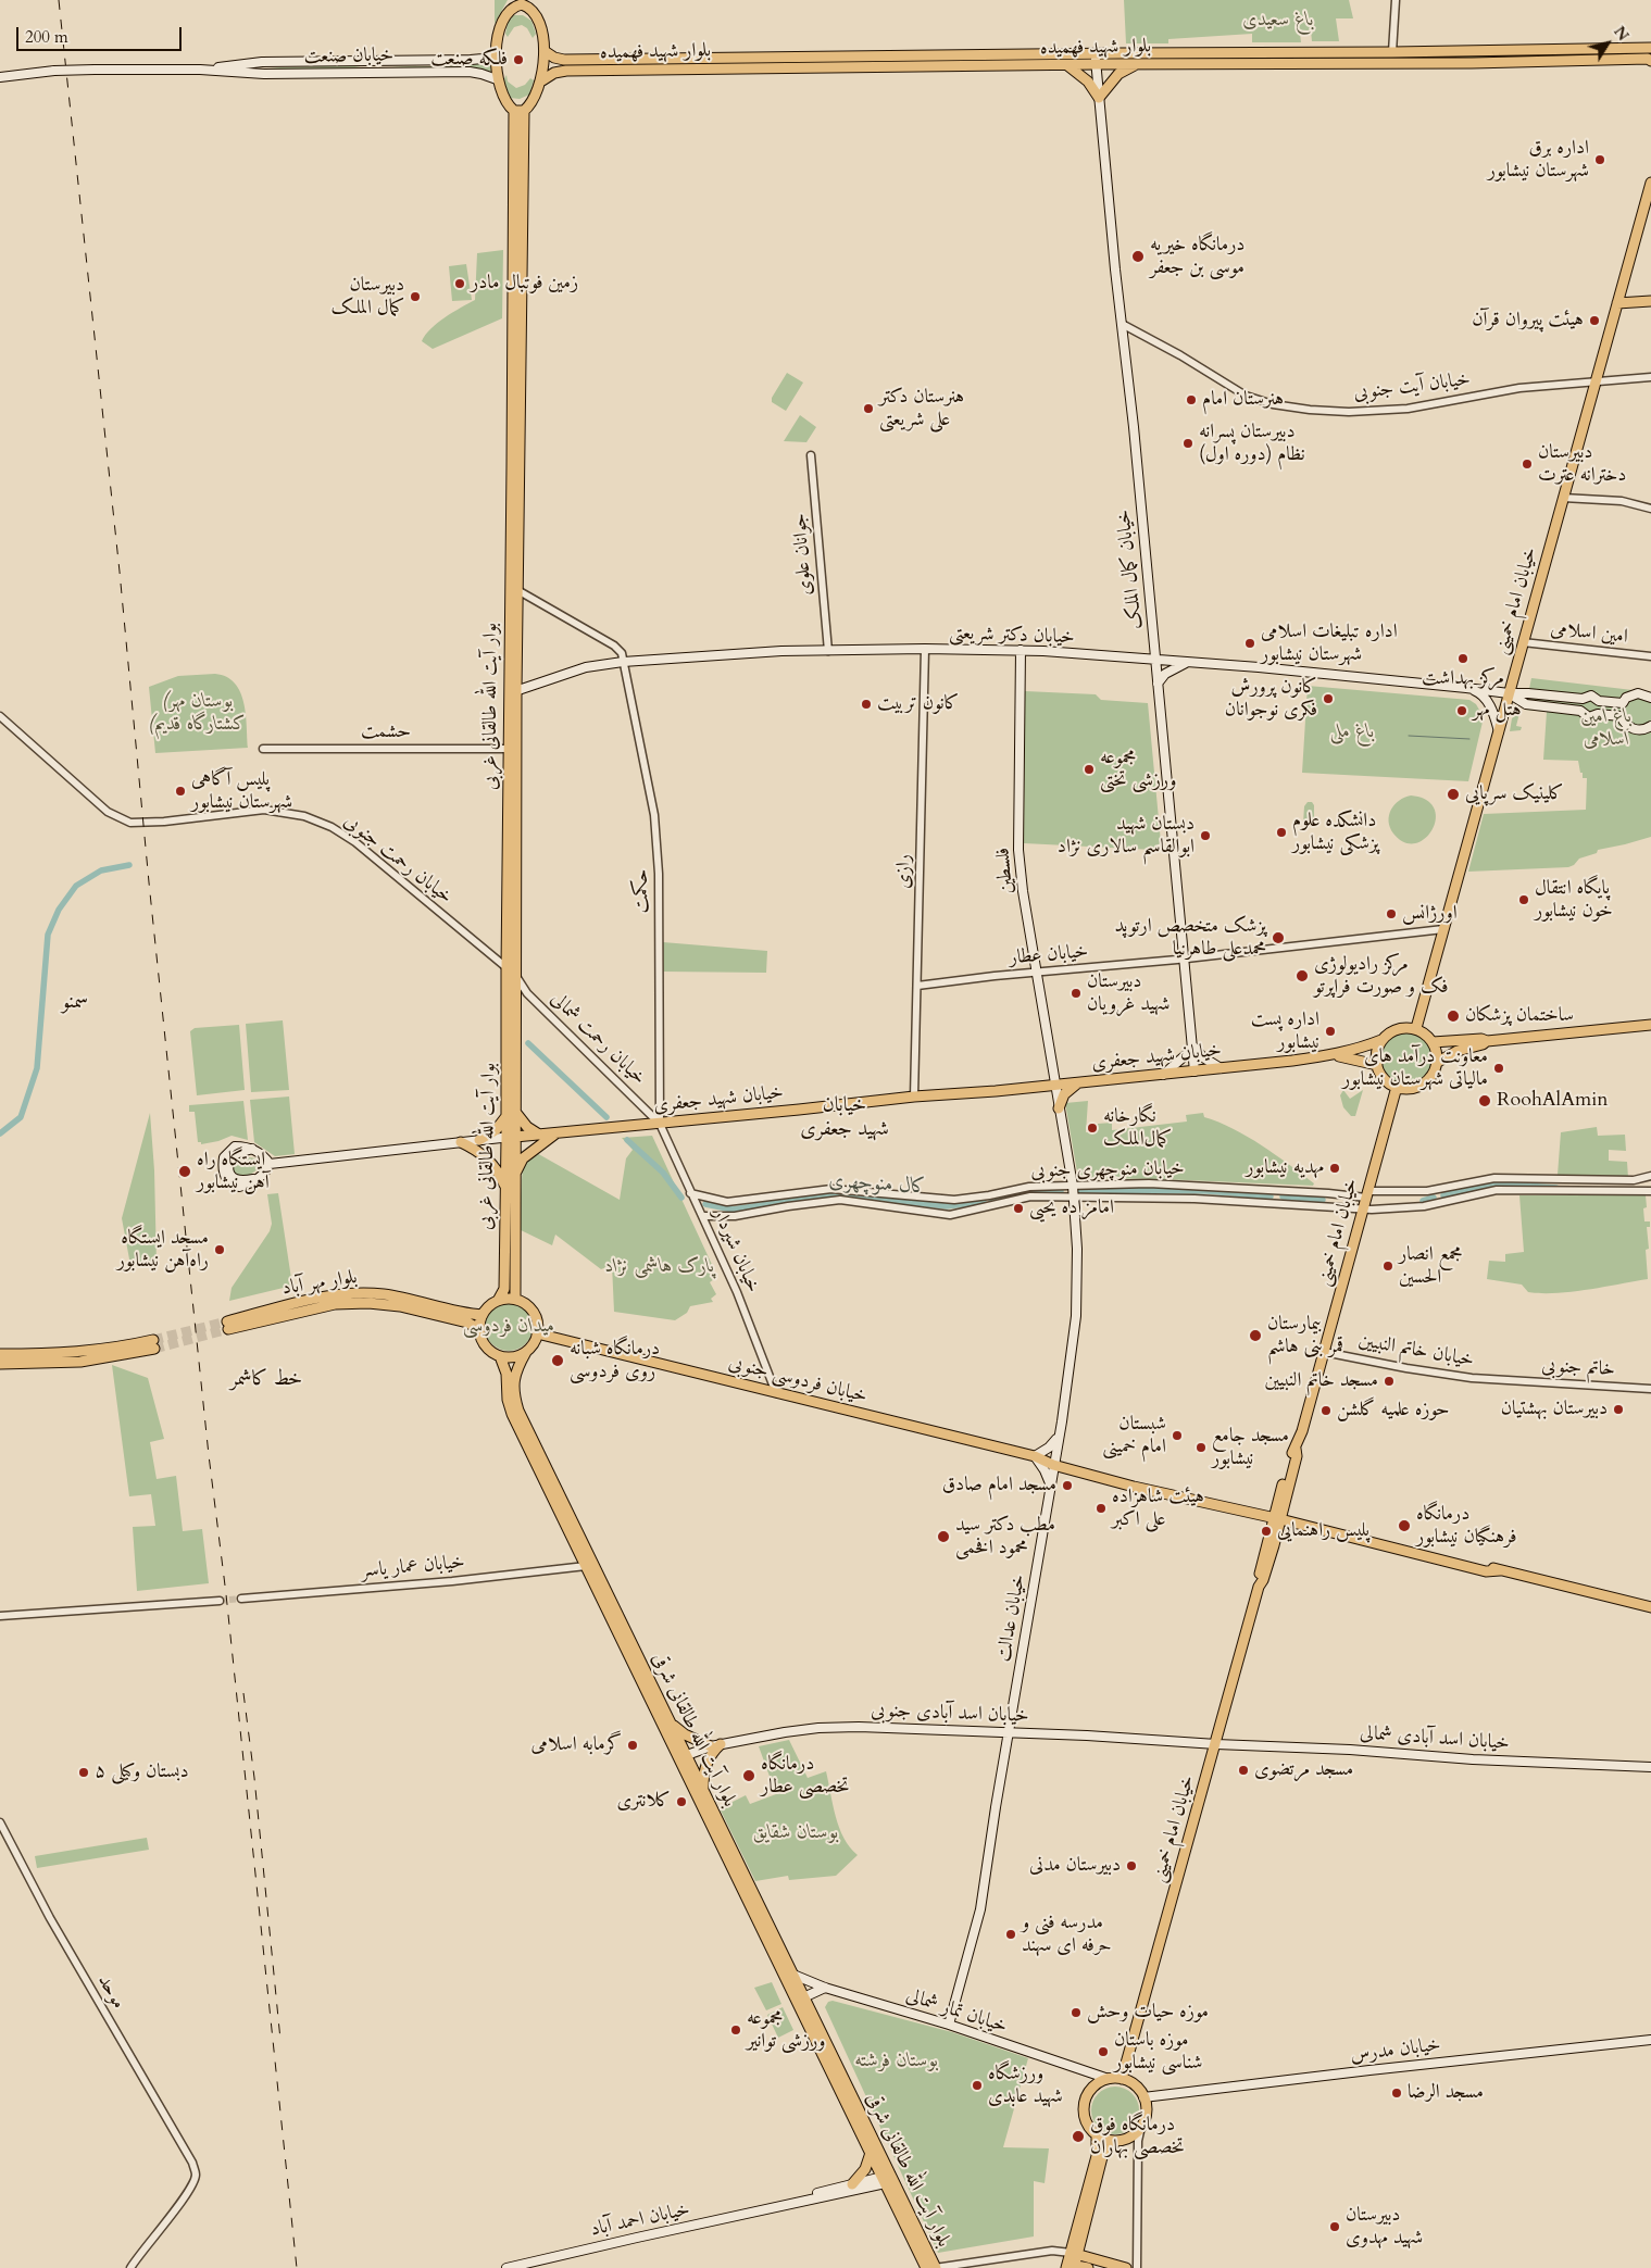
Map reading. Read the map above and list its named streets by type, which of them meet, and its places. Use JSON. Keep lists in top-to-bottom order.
{
  "streets": {
    "main road": [
      "بلوار شهید فهمیده",
      "خیابان صنعت",
      "خیابان کمال الملک",
      "خیابان امام خمینی",
      "خیابان دکتر شریعتی",
      "بوار آیت الله طالقانی غربی",
      "فلسطین",
      "خیابان شهید جعفری",
      "بلوار مهر آباد",
      "خیابان فردوسی جنوبی",
      "خیابان عدالت",
      "خیابان اسد آبادی جنوبی",
      "بلوار آیت الله طالقانی شرقی",
      "خیابان اسد آبادی شمالی",
      "خیابان تمار شمالی",
      "خیابان مدرس",
      "خیابان احمد آباد"
    ],
    "street": [
      "خیابان آیت جنوبی",
      "جوانان علوی",
      "امین اسلامی",
      "حشمت",
      "خیابان رحمت جنوبی",
      "رازی",
      "حکمت",
      "خیابان عطار",
      "خیابان رحمت شمالی",
      "خیابان منوچهری جنوبی",
      "خیابان شیردار",
      "خیابان خاتم النبیین",
      "خاتم جنوبی",
      "خیابان عمار یاسر",
      "موحد"
    ]
  },
  "crossings": [
    ["بلوار شهید فهمیده", "خیابان کمال الملک"],
    ["خیابان آیت جنوبی", "خیابان کمال الملک"],
    ["خیابان آیت جنوبی", "خیابان امام خمینی"],
    ["جوانان علوی", "خیابان دکتر شریعتی"],
    ["خیابان کمال الملک", "خیابان دکتر شریعتی"],
    ["خیابان کمال الملک", "خیابان عطار"],
    ["خیابان کمال الملک", "خیابان شهید جعفری"],
    ["خیابان امام خمینی", "امین اسلامی"],
    ["خیابان امام خمینی", "خیابان دکتر شریعتی"],
    ["خیابان امام خمینی", "خیابان عطار"],
    ["خیابان امام خمینی", "خیابان شهید جعفری"],
    ["خیابان امام خمینی", "خیابان منوچهری جنوبی"],
    ["خیابان امام خمینی", "خیابان خاتم النبیین"],
    ["خیابان امام خمینی", "خیابان فردوسی جنوبی"],
    ["خیابان امام خمینی", "خیابان اسد آبادی جنوبی"],
    ["خیابان امام خمینی", "خیابان اسد آبادی شمالی"],
    ["خیابان امام خمینی", "خیابان تمار شمالی"],
    ["خیابان امام خمینی", "خیابان مدرس"],
    ["خیابان دکتر شریعتی", "بوار آیت الله طالقانی غربی"],
    ["خیابان دکتر شریعتی", "فلسطین"],
    ["خیابان دکتر شریعتی", "رازی"],
    ["خیابان دکتر شریعتی", "حکمت"],
    ["بوار آیت الله طالقانی غربی", "حشمت"],
    ["بوار آیت الله طالقانی غربی", "خیابان رحمت جنوبی"],
    ["بوار آیت الله طالقانی غربی", "خیابان رحمت شمالی"],
    ["بوار آیت الله طالقانی غربی", "خیابان شهید جعفری"],
    ["بوار آیت الله طالقانی غربی", "بلوار مهر آباد"],
    ["بوار آیت الله طالقانی غربی", "خیابان فردوسی جنوبی"],
    ["بوار آیت الله طالقانی غربی", "بلوار آیت الله طالقانی شرقی"],
    ["خیابان رحمت جنوبی", "خیابان رحمت شمالی"],
    ["فلسطین", "خیابان عطار"],
    ["فلسطین", "خیابان شهید جعفری"],
    ["فلسطین", "خیابان عدالت"],
    ["رازی", "خیابان عطار"],
    ["رازی", "خیابان شهید جعفری"],
    ["حکمت", "خیابان رحمت شمالی"],
    ["حکمت", "خیابان شهید جعفری"],
    ["حکمت", "خیابان شیردار"],
    ["خیابان رحمت شمالی", "خیابان شهید جعفری"],
    ["خیابان رحمت شمالی", "خیابان شیردار"],
    ["خیابان شهید جعفری", "خیابان شیردار"],
    ["خیابان شهید جعفری", "خیابان عدالت"],
    ["خیابان منوچهری جنوبی", "خیابان شیردار"],
    ["خیابان منوچهری جنوبی", "خیابان عدالت"],
    ["خیابان شیردار", "خیابان فردوسی جنوبی"],
    ["بلوار مهر آباد", "خیابان فردوسی جنوبی"],
    ["بلوار مهر آباد", "بلوار آیت الله طالقانی شرقی"],
    ["خیابان خاتم النبیین", "خاتم جنوبی"],
    ["خیابان فردوسی جنوبی", "خیابان عدالت"],
    ["خیابان فردوسی جنوبی", "بلوار آیت الله طالقانی شرقی"],
    ["خیابان عمار یاسر", "بلوار آیت الله طالقانی شرقی"],
    ["خیابان عدالت", "خیابان اسد آبادی جنوبی"],
    ["خیابان عدالت", "خیابان تمار شمالی"],
    ["خیابان اسد آبادی جنوبی", "بلوار آیت الله طالقانی شرقی"],
    ["خیابان اسد آبادی جنوبی", "خیابان اسد آبادی شمالی"],
    ["بلوار آیت الله طالقانی شرقی", "خیابان تمار شمالی"],
    ["بلوار آیت الله طالقانی شرقی", "خیابان احمد آباد"],
    ["خیابان تمار شمالی", "خیابان مدرس"]
  ],
  "districts": ["سمنو", "خیابان شهید جعفری", "خط کاشمر"],
  "water": ["کال منوچهری"],
  "parks": [
    "باغ سعیدی",
    "(بوستان مهر (کشتارگاه قدیم",
    "باغ امین اسلامی",
    "باغ ملی",
    "پارک هاشمی نژاد",
    "میدان فردوسی",
    "بوستان شقایق",
    "بوستان فرشته"
  ],
  "places": [
    "فلکه صنعت",
    "اداره برق شهرستان نیشابور",
    "درمانگاه خیریه موسی بن جعفر",
    "زمین فوتبال مادر",
    "دبیرستان کمال الملک",
    "هیئت پیروان قرآن",
    "هنرستان امام",
    "هنرستان دکتر علی شریعتی",
    "دبیرستان پسرانه نظام (دوره اول)",
    "دبیرستان دخترانه عترت",
    "اداره تبلیغات اسلامی شهرستان نیشابور",
    "مرکز بهداشت",
    "کانون پرورش فکری نوجوانان",
    "کانون تربیت",
    "هتل مهر",
    "مجموعه ورزشی تختی",
    "پلیس آگاهی شهرستان نیشابور",
    "کلینیک سرپایی",
    "دانشکده علوم پزشکی نیشابور",
    "دبستان شهید ابوالقاسم سالاری نژاد",
    "پایگاه انتقال خون نیشابور",
    "اورژانس",
    "پزشک متخصص ارتوپد محمدعلی طاهرنیا",
    "مرکز رادیولوژی فک و صورت فراپرتو",
    "دبیرستان شهید غرویان",
    "ساختمان پزشکان",
    "اداره پست نیشابور",
    "معاونت درآمد های مالیاتی شهرستان نیشابور",
    "RoohAlAmin",
    "نگارخانه کمال‌الملک",
    "مهدیه نیشابور",
    "ایستگاه راه‌ آهن نیشابور",
    "امامزاده یحیی",
    "مسحد ایستگاه راه‌آهن نیشابور",
    "مجمع انصار الحسین",
    "بیمارستان قمر بنی هاشم",
    "درمانگاه شبانه روی فردوسی",
    "مسجد خاتم النبیین",
    "دبیرستان بهشتیان",
    "حوزه علمیه گلشن",
    "شبستان امام خمینی",
    "مسجد جامع نیشابور",
    "مسجد امام صادق",
    "هیئت شاهزاده علی اکبر",
    "درمانگاه فرهنگیان نیشابور",
    "پلیس راهنمایی",
    "مطب دکتر سید محمود افخمی",
    "گرمابه اسلامی",
    "مسجد مرتضوی",
    "دبستان وکیلی ۵",
    "درمانگاه تخصصی عطار",
    "کلانتری",
    "دبیرستان مدنی",
    "مدرسه فنی و حرفه ای سهند",
    "موزه حیات وحش",
    "مجموعه ورزشی توانیر",
    "موزه باستان شناسی نیشابور",
    "ورزشگاه شهید عابدی",
    "مسجد الرضا",
    "درمانگاه فوق تخصصی بهاران",
    "دبیرستان شهید مهدوی"
  ],
  "scale_bar": "200 m",
  "north": "top right"
}
